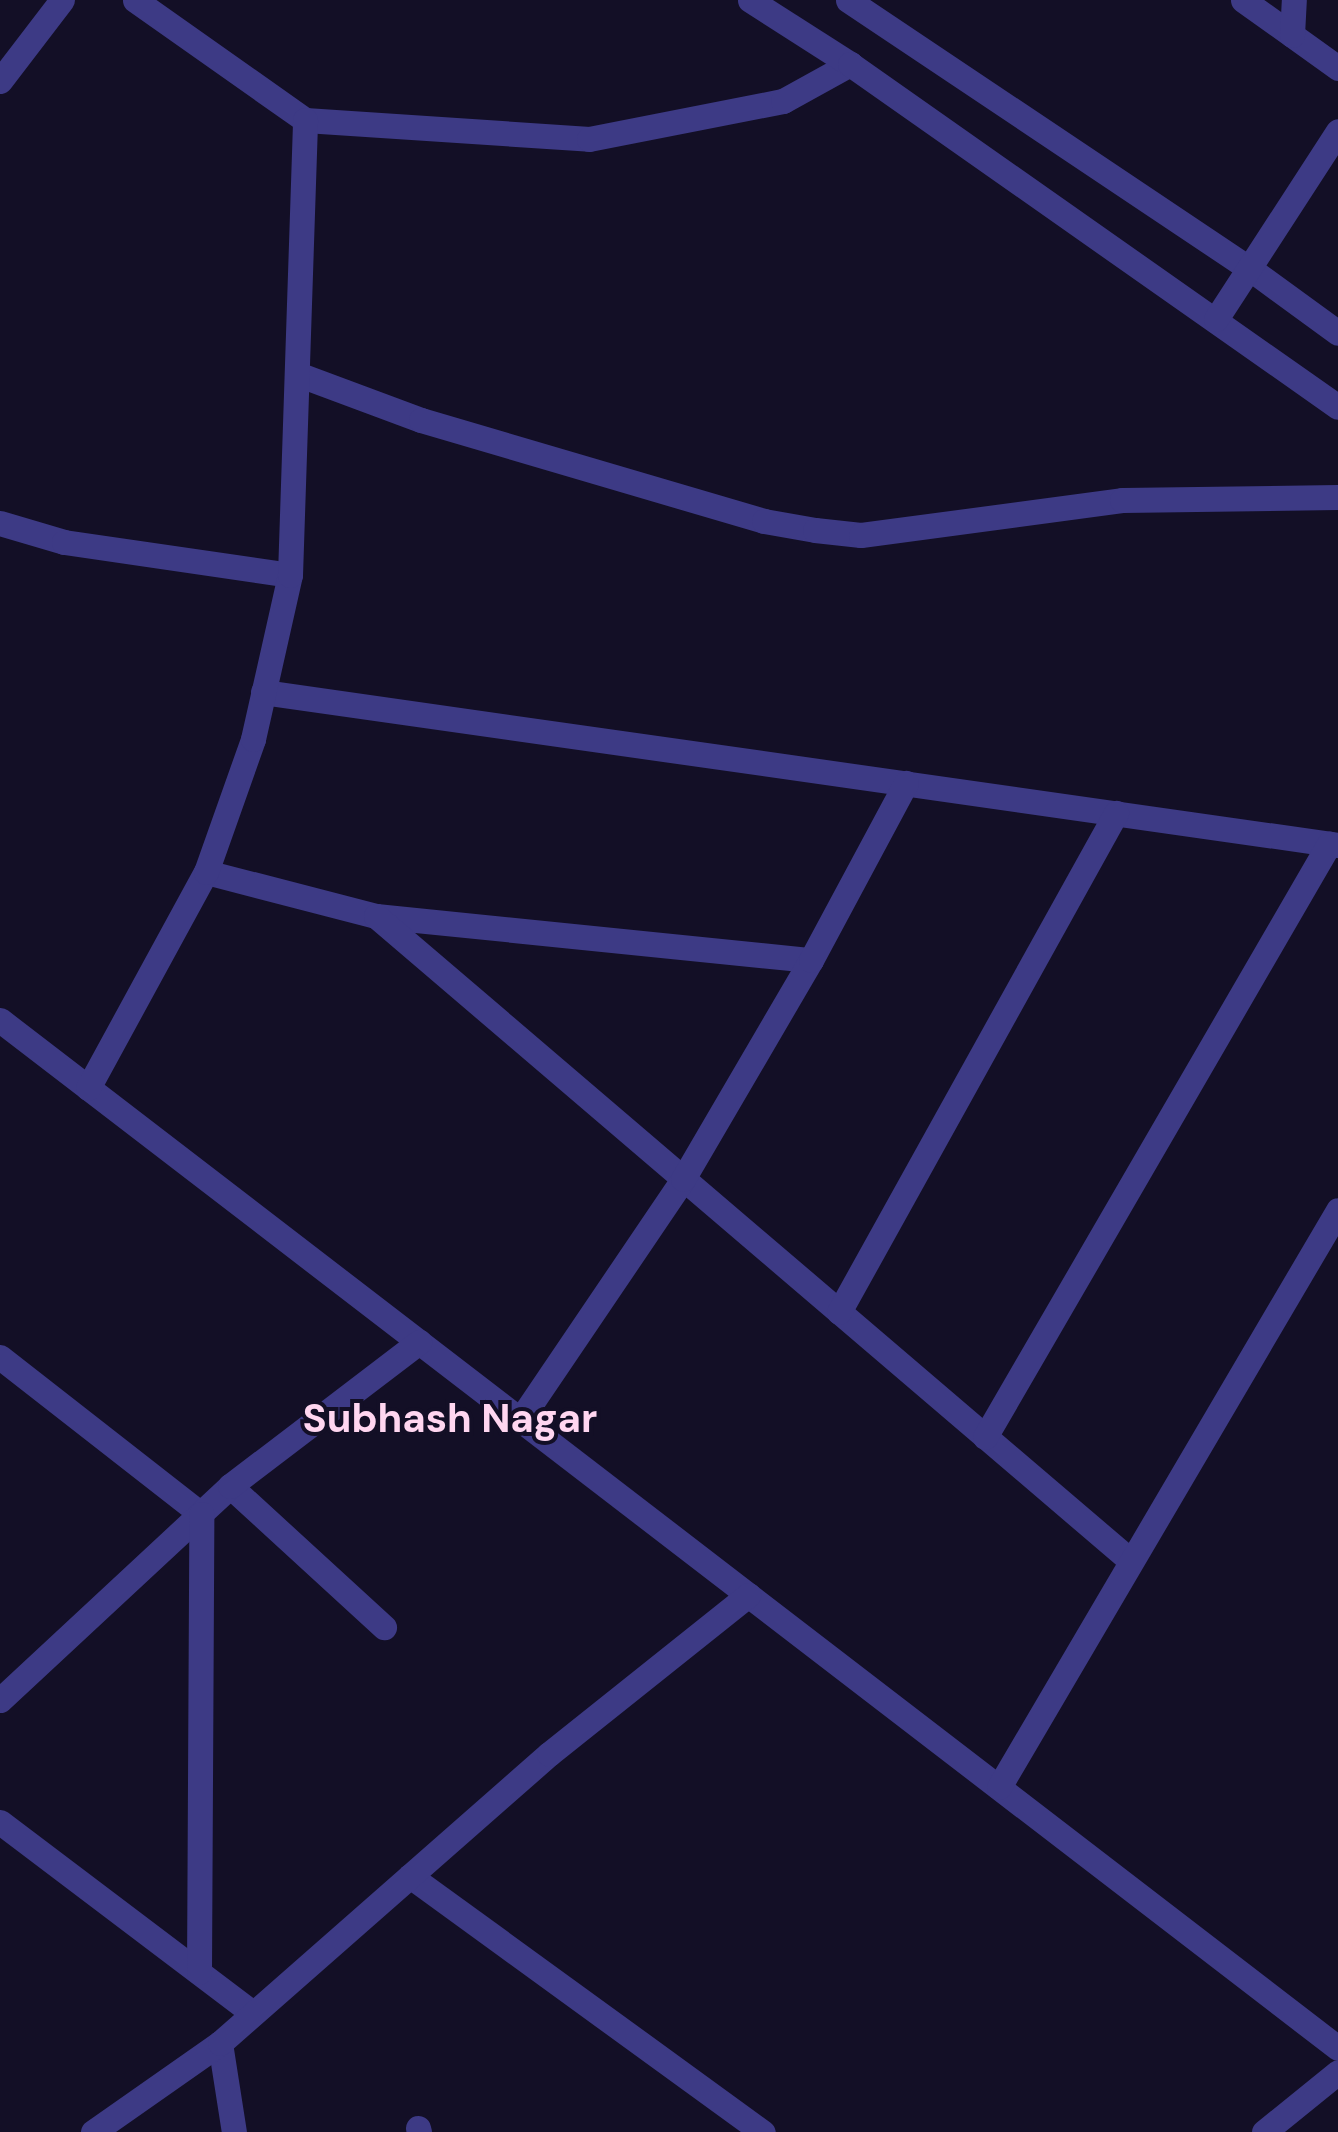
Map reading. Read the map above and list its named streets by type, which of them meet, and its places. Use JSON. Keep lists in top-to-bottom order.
{
  "districts": ["Subhash Nagar"]
}
